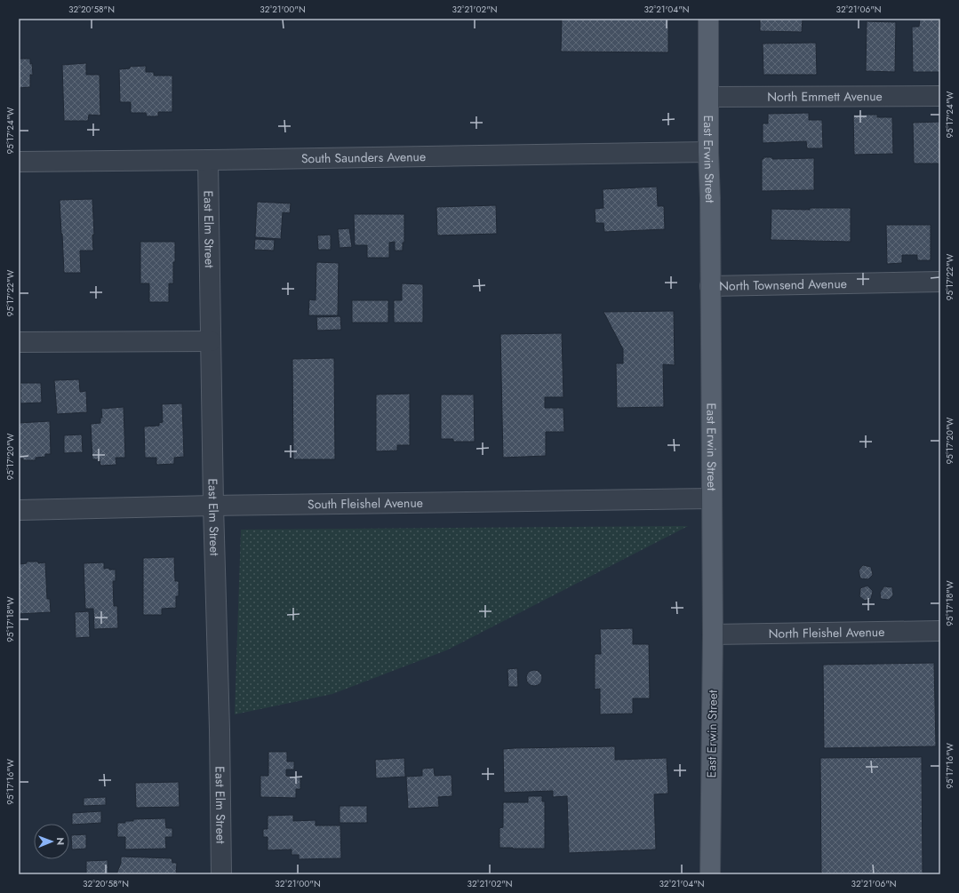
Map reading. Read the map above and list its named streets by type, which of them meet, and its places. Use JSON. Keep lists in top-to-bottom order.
{
  "streets": {
    "main road": ["East Erwin Street"],
    "street": [
      "North Emmett Avenue",
      "South Saunders Avenue",
      "East Elm Street",
      "North Townsend Avenue",
      "South Fleishel Avenue",
      "North Fleishel Avenue"
    ]
  },
  "crossings": [
    ["North Emmett Avenue", "East Erwin Street"],
    ["South Saunders Avenue", "East Erwin Street"],
    ["South Saunders Avenue", "East Elm Street"],
    ["East Erwin Street", "North Townsend Avenue"],
    ["East Erwin Street", "South Fleishel Avenue"],
    ["East Erwin Street", "North Fleishel Avenue"],
    ["East Elm Street", "South Fleishel Avenue"]
  ],
  "north": "right",
  "coordinates": [
    "32°20'58\"N",
    "32°21'00\"N",
    "32°21'02\"N",
    "32°21'04\"N",
    "32°21'06\"N",
    "95°17'24\"W",
    "95°17'22\"W",
    "95°17'20\"W",
    "95°17'18\"W",
    "95°17'16\"W"
  ]
}
